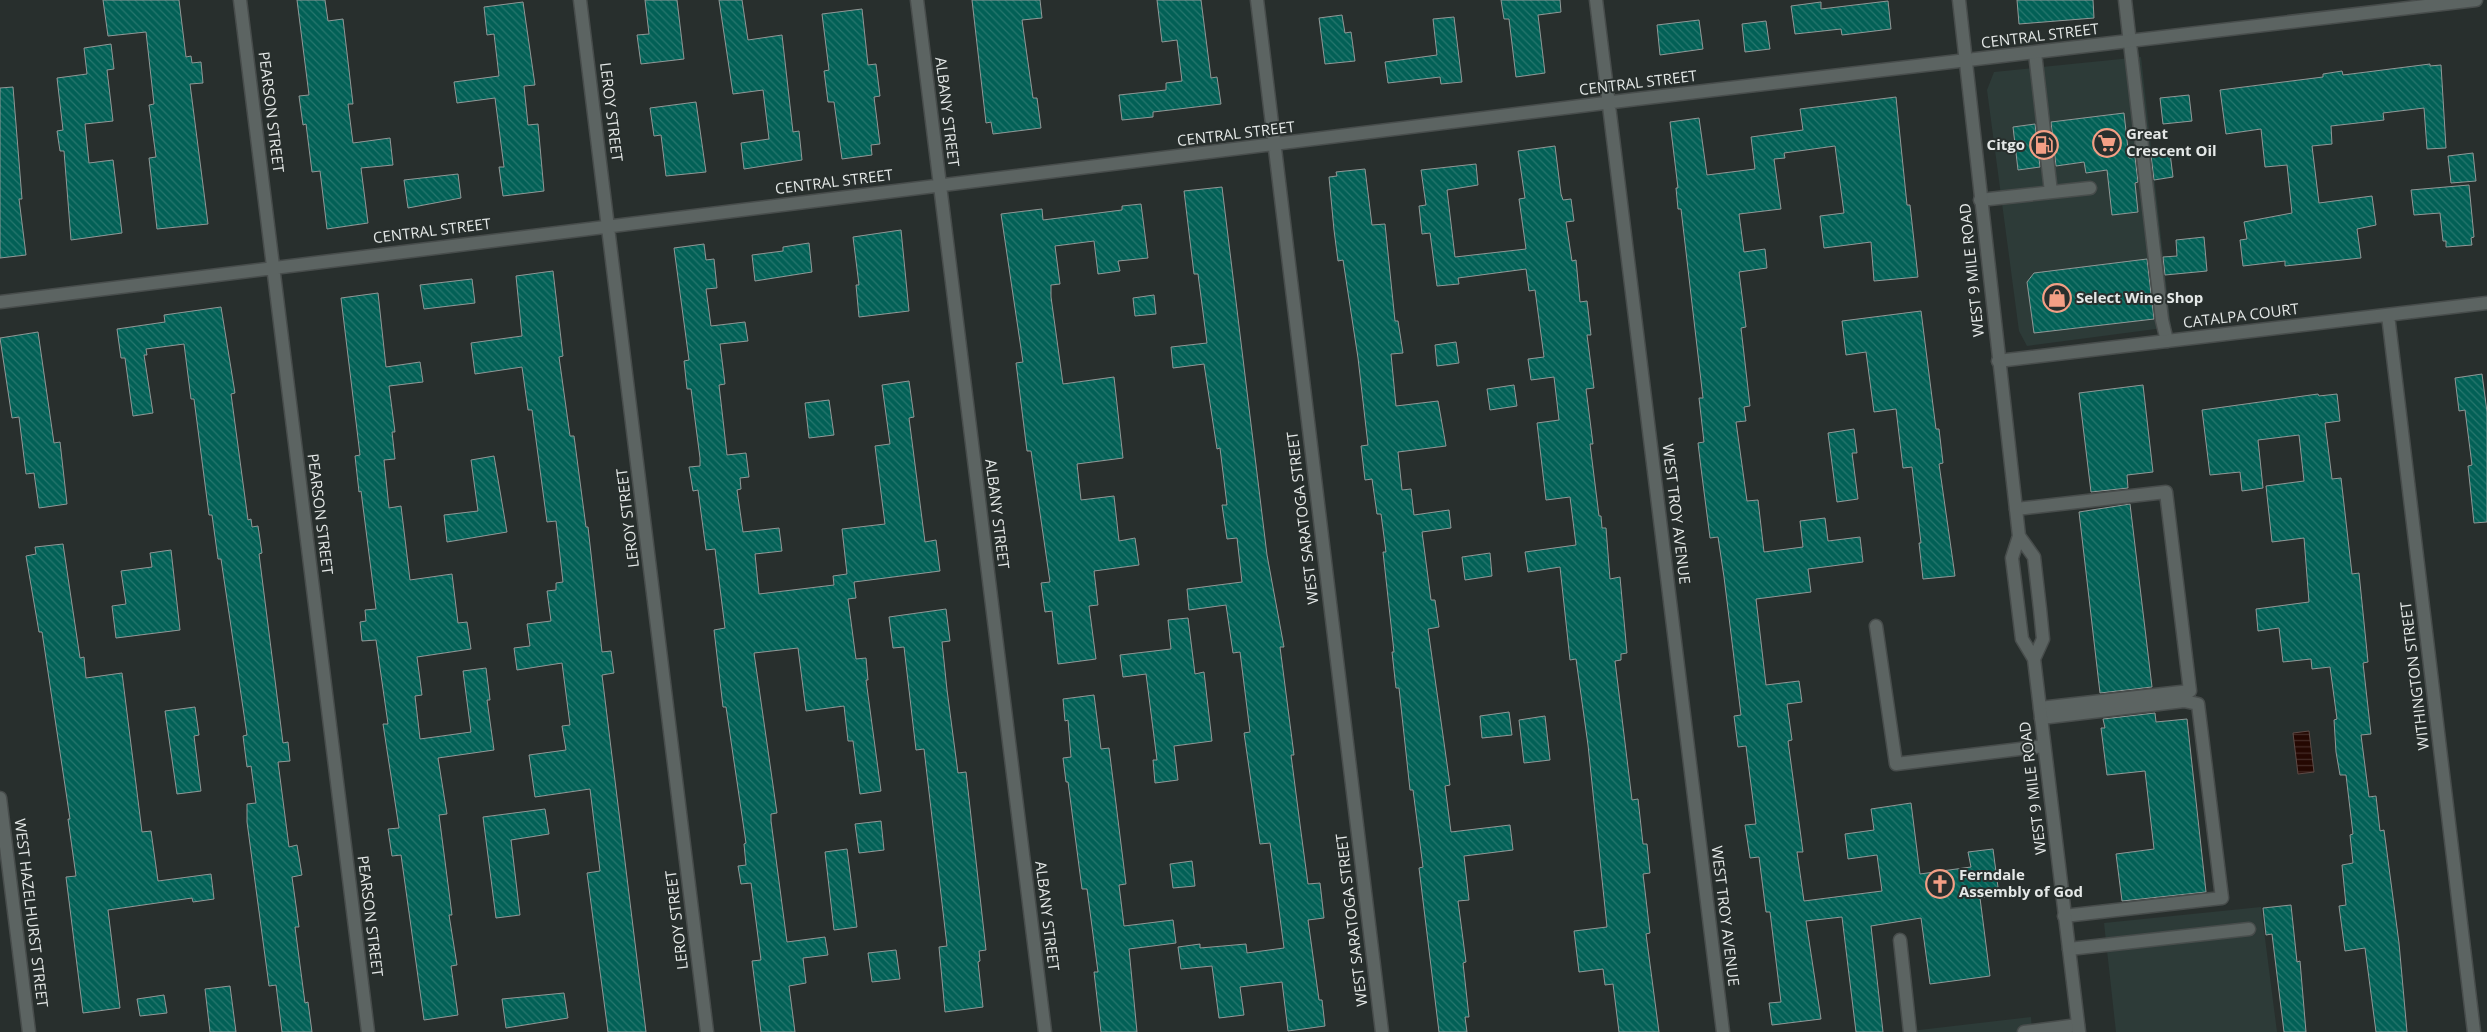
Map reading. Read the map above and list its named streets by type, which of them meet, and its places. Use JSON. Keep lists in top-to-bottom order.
{
  "streets": {
    "street": [
      "CENTRAL STREET",
      "PEARSON STREET",
      "LEROY STREET",
      "ALBANY STREET",
      "WEST 9 MILE ROAD",
      "CATALPA COURT",
      "WEST TROY AVENUE",
      "WEST SARATOGA STREET",
      "WITHINGTON STREET",
      "WEST HAZELHURST STREET"
    ]
  },
  "crossings": [
    ["CENTRAL STREET", "PEARSON STREET"],
    ["CENTRAL STREET", "LEROY STREET"],
    ["CENTRAL STREET", "ALBANY STREET"],
    ["CENTRAL STREET", "WEST 9 MILE ROAD"],
    ["CENTRAL STREET", "WEST TROY AVENUE"],
    ["CENTRAL STREET", "WEST SARATOGA STREET"],
    ["WEST 9 MILE ROAD", "CATALPA COURT"],
    ["CATALPA COURT", "WITHINGTON STREET"]
  ],
  "places": {
    "supermarket": ["Great Crescent Oil"],
    "fuel station": ["Citgo"],
    "shop": ["Select Wine Shop"],
    "church": ["Ferndale Assembly of God"]
  }
}
